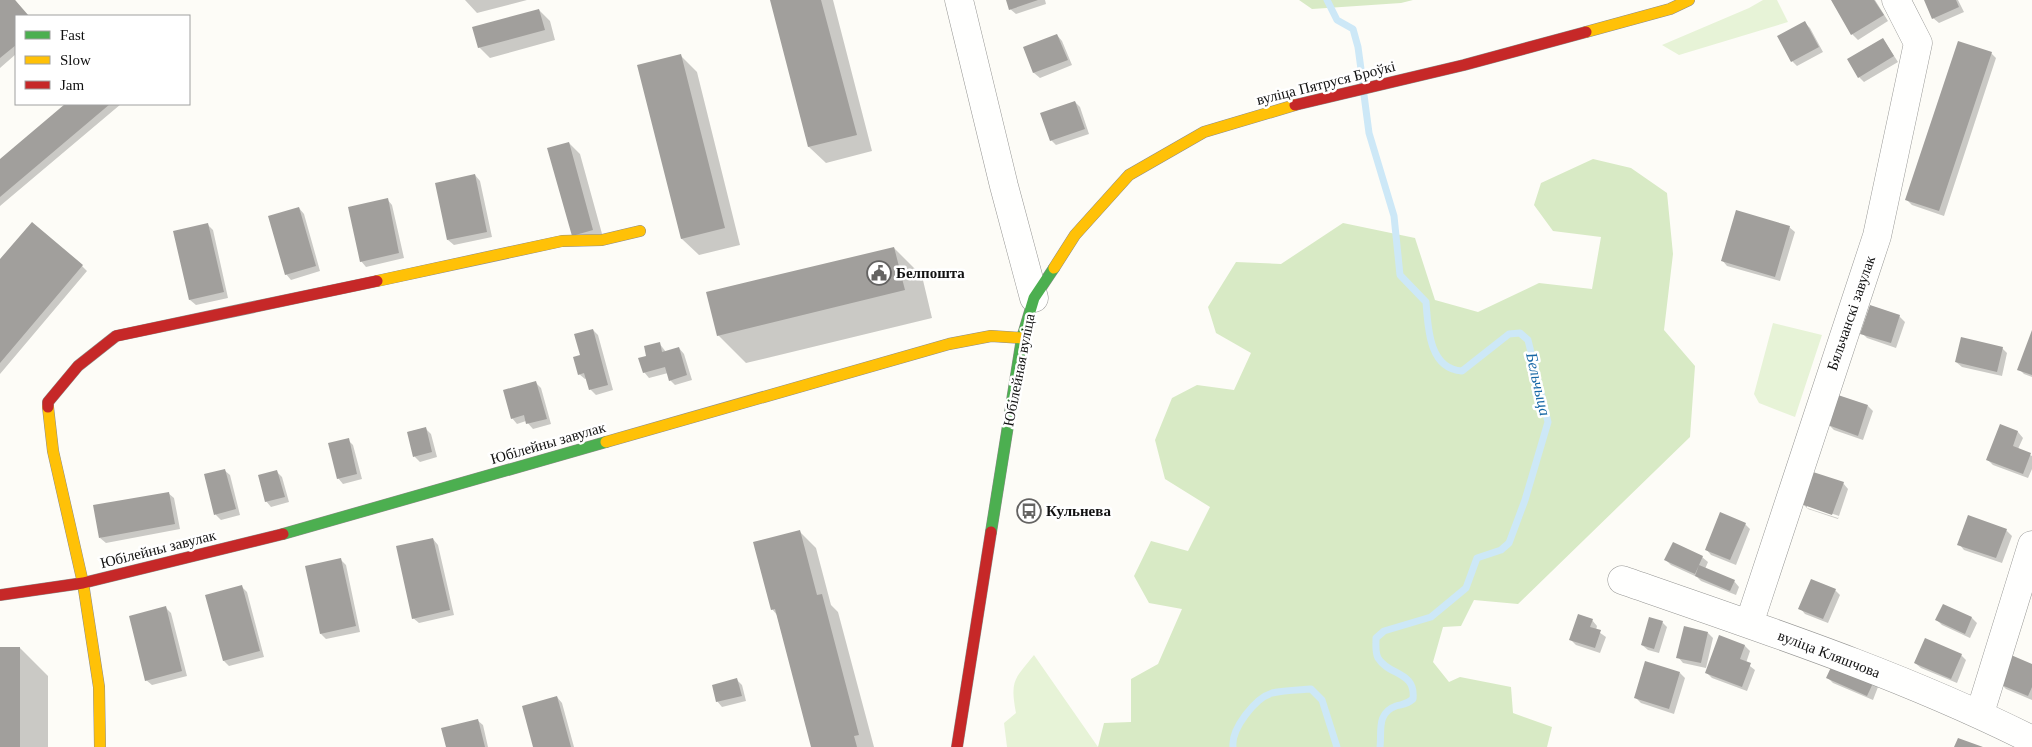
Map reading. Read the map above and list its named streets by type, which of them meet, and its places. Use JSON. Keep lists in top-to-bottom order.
{
  "streets": {
    "street": [
      "вуліца Пятруся Броўкі",
      "Бяльчанскі завулак",
      "Юбілейная вуліца",
      "Юбілейны завулак",
      "вуліца Кляшчова"
    ]
  },
  "crossings": [
    ["вуліца Пятруся Броўкі", "Юбілейная вуліца"],
    ["Бяльчанскі завулак", "вуліца Кляшчова"],
    ["Юбілейная вуліца", "Юбілейны завулак"]
  ],
  "water": ["Бельчыца"],
  "places": {
    "public building": ["Белпошта"],
    "bus stop": ["Кульнева"]
  },
  "legend": ["Fast", "Slow", "Jam"]
}
